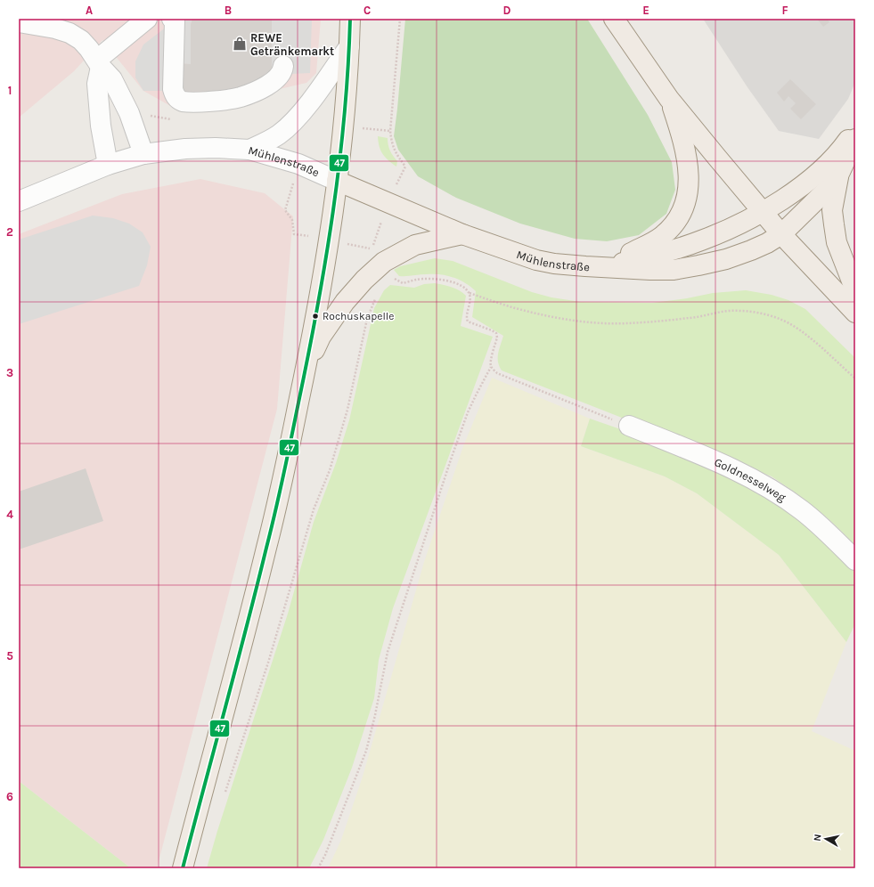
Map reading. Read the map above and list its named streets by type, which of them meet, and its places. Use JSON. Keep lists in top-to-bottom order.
{
  "streets": {
    "main road": ["Mühlenstraße"],
    "street": ["Goldnesselweg"]
  },
  "places": {
    "shop": ["REWE Getränkemarkt"],
    "other": ["Rochuskapelle"]
  },
  "lines": ["transit line 47"],
  "north": "left",
  "grid": {
    "columns": [
      "A",
      "B",
      "C",
      "D",
      "E",
      "F"
    ],
    "rows": [
      "1",
      "2",
      "3",
      "4",
      "5",
      "6"
    ]
  }
}
